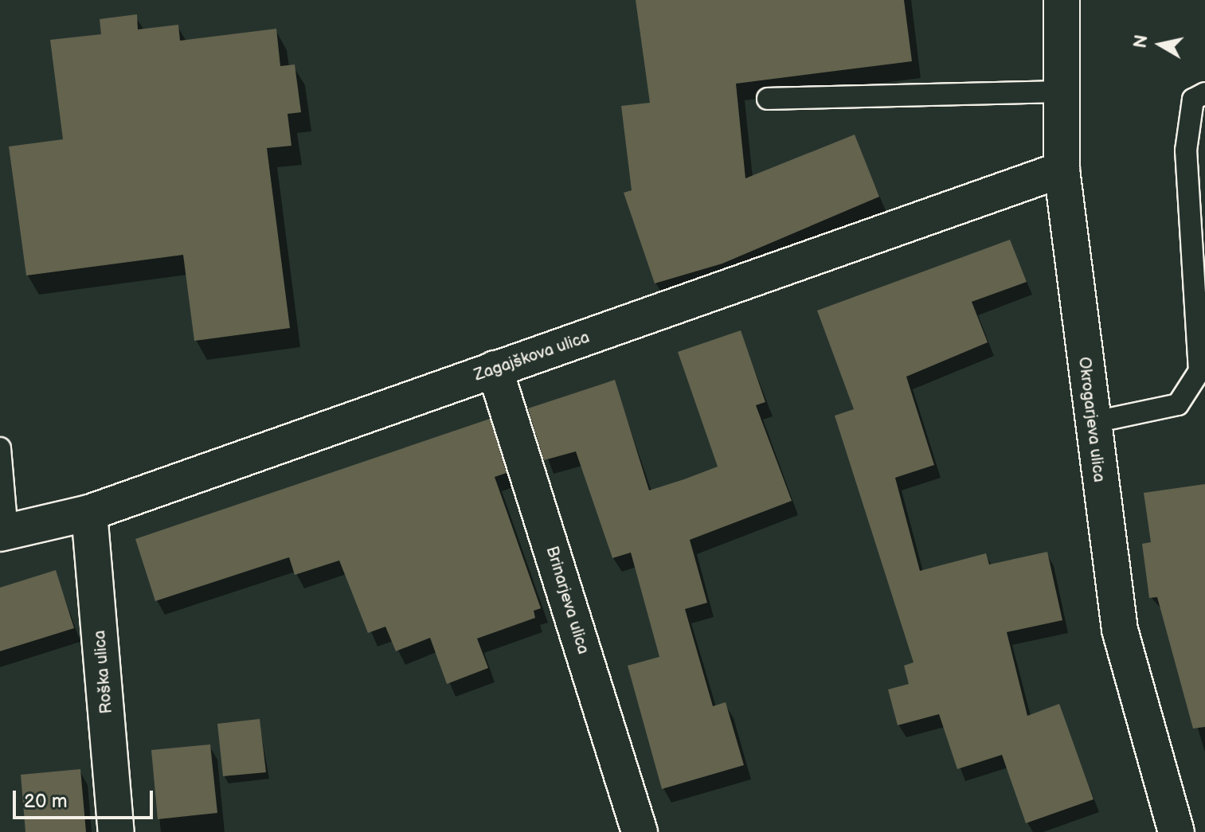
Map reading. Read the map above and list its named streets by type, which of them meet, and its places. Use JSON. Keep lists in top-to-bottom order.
{
  "streets": {
    "street": [
      "Zagajškova ulica",
      "Okrogarjeva ulica",
      "Brinarjeva ulica",
      "Roška ulica"
    ]
  },
  "crossings": [
    ["Zagajškova ulica", "Okrogarjeva ulica"],
    ["Zagajškova ulica", "Brinarjeva ulica"],
    ["Zagajškova ulica", "Roška ulica"]
  ],
  "scale_bar": "20 m",
  "north": "left"
}
